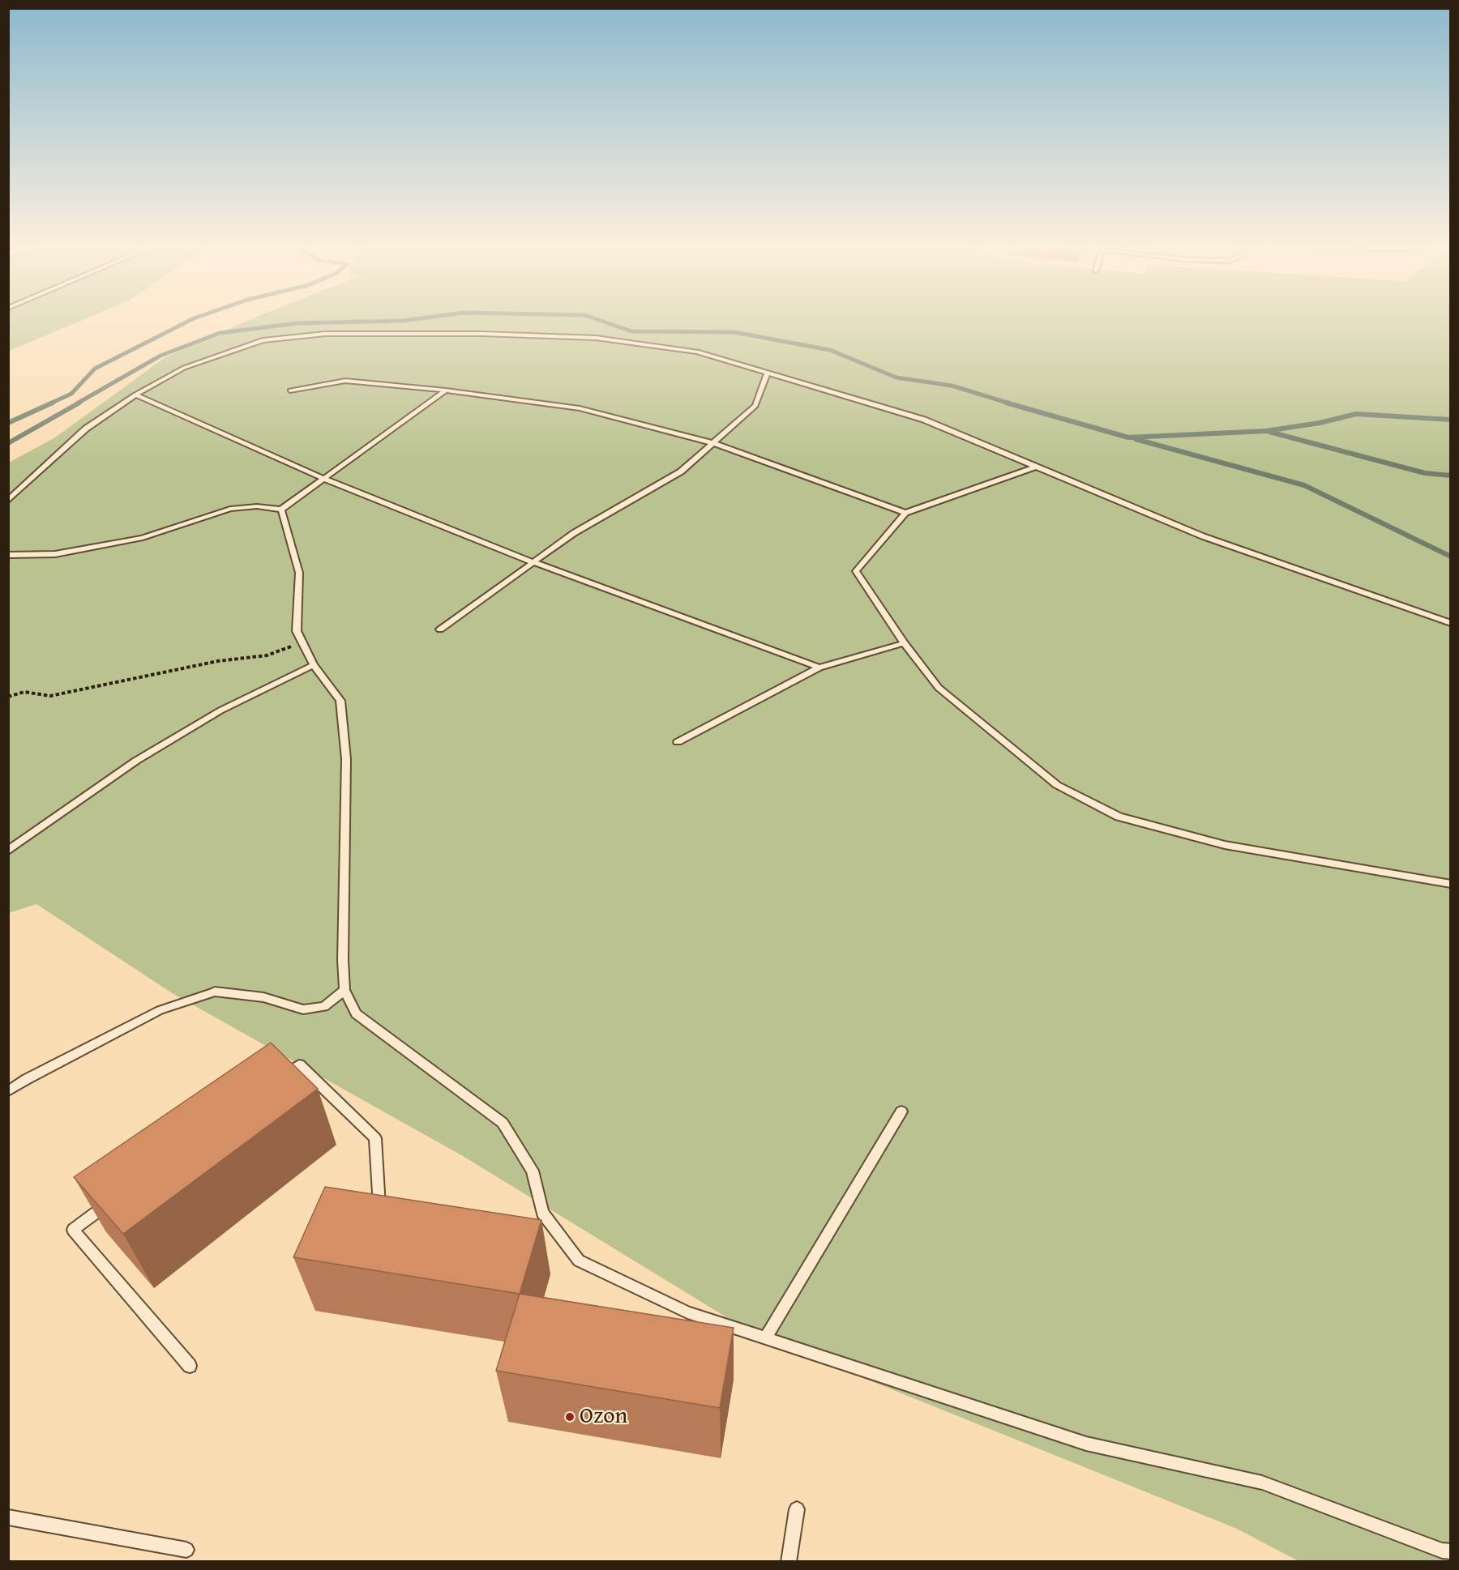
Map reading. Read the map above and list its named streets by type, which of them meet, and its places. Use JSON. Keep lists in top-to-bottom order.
{
  "places": ["Ozon"]
}
